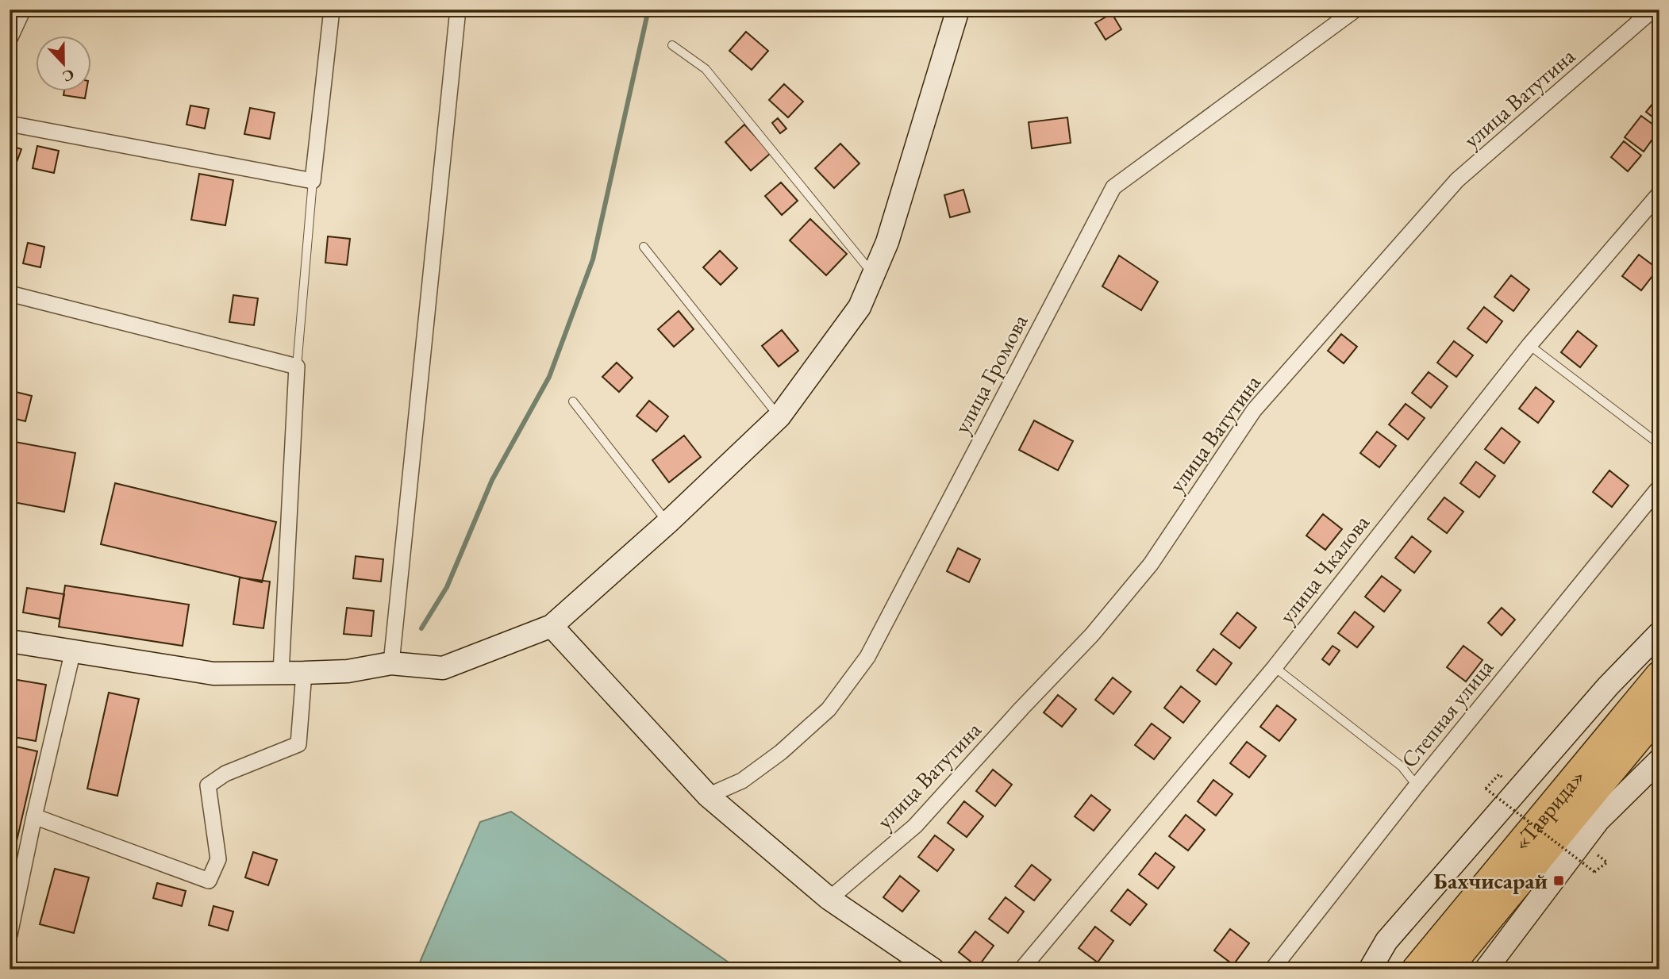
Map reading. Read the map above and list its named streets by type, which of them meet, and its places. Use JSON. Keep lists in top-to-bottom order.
{
  "streets": {
    "highway": ["«Таврида»"],
    "street": [
      "улица Ватутина",
      "улица Громова",
      "улица Чкалова",
      "Степная улица"
    ]
  },
  "places": {
    "transit": ["Бахчисарай"]
  },
  "north": "bottom"
}
